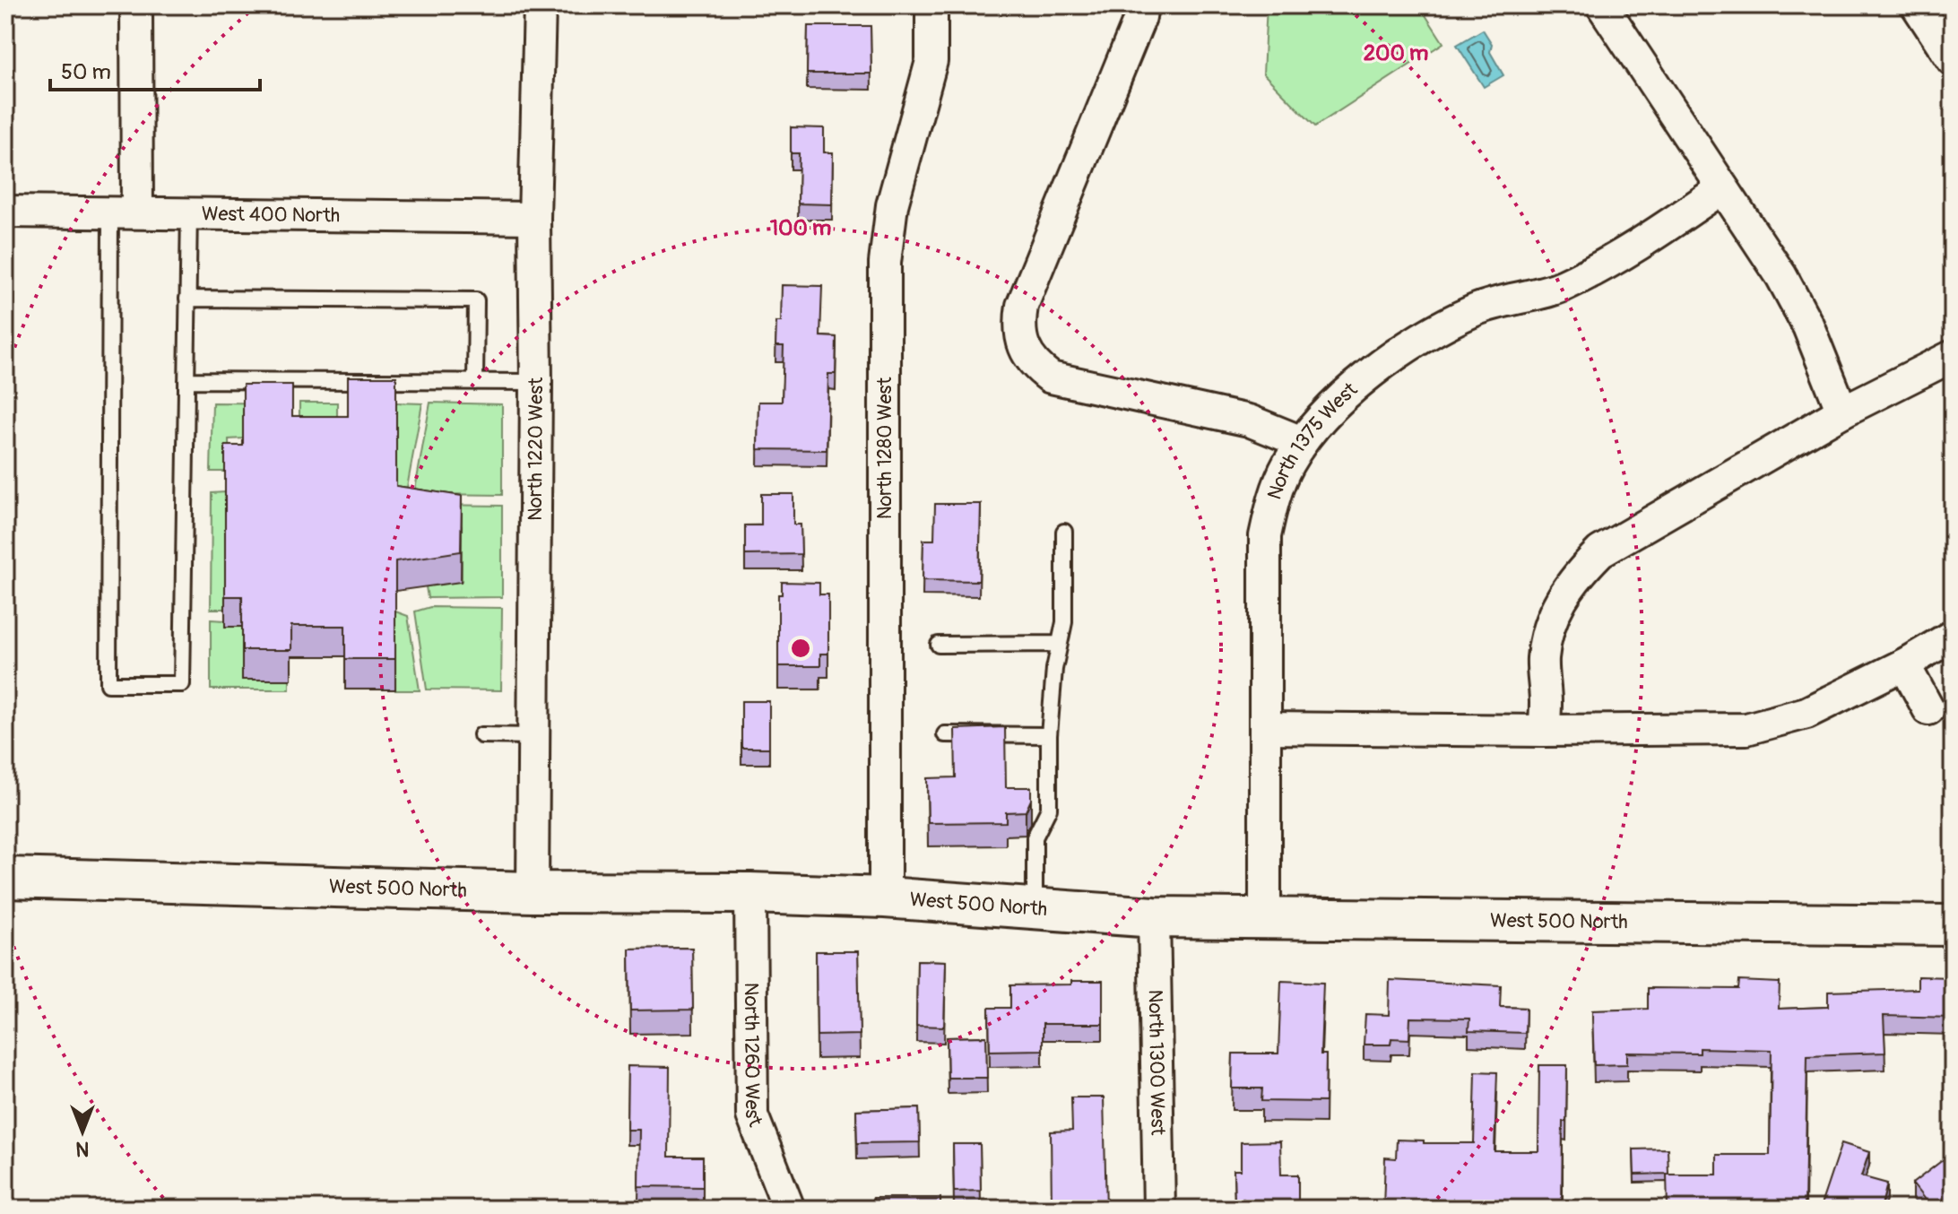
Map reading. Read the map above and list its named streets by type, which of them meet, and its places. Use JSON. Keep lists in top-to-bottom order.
{
  "streets": {
    "street": [
      "West 400 North",
      "North 1375 West",
      "North 1220 West",
      "North 1280 West",
      "West 500 North",
      "North 1260 West",
      "North 1300 West"
    ]
  },
  "crossings": [
    ["West 400 North", "North 1220 West"],
    ["North 1375 West", "West 500 North"],
    ["North 1220 West", "West 500 North"],
    ["North 1280 West", "West 500 North"],
    ["West 500 North", "North 1260 West"],
    ["West 500 North", "North 1300 West"]
  ],
  "scale_bar": "50 m",
  "north": "bottom",
  "rings": ["200 m", "100 m"]
}
